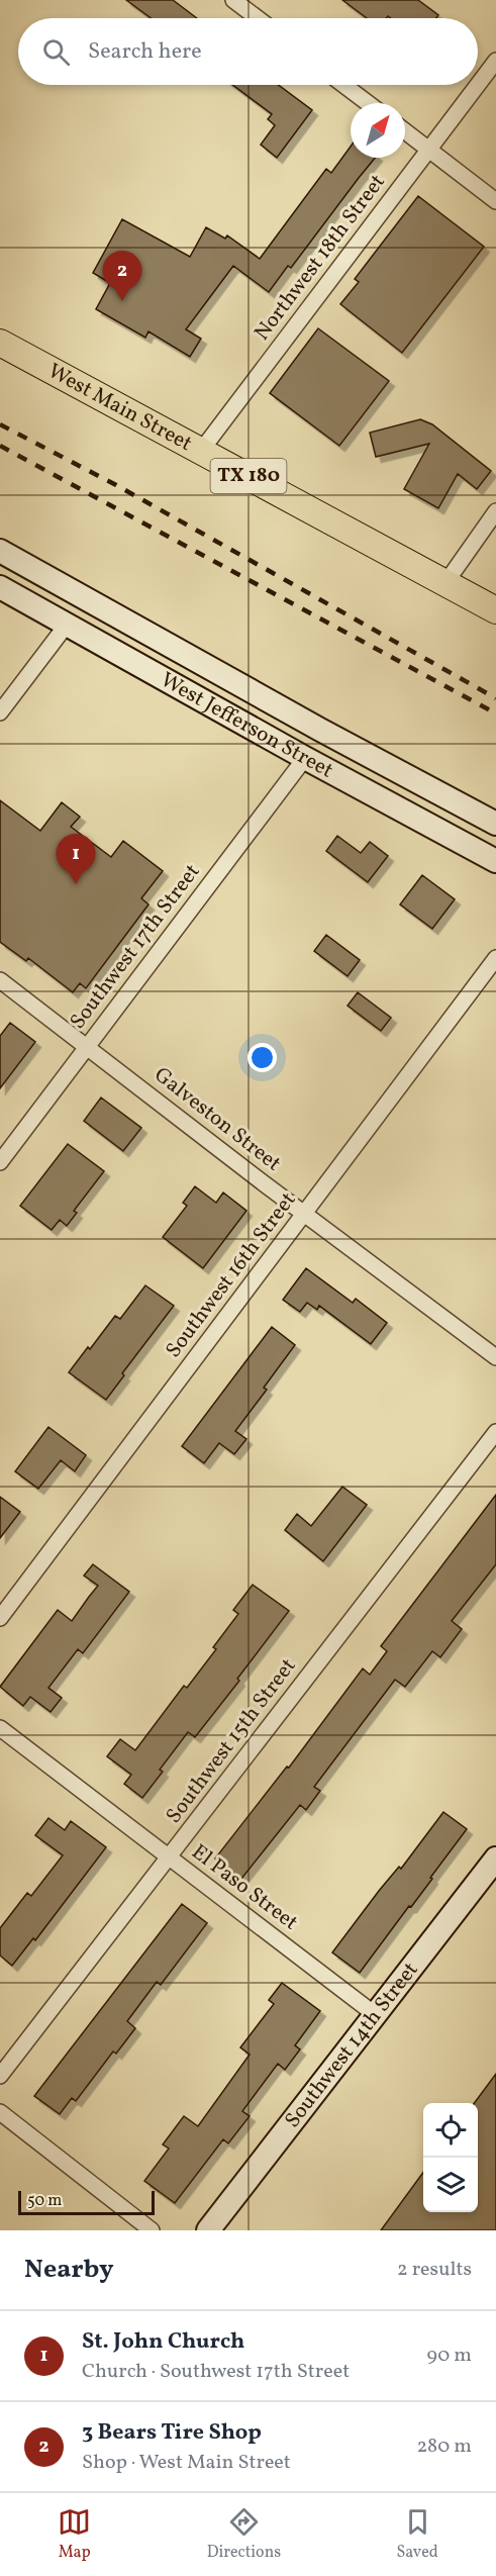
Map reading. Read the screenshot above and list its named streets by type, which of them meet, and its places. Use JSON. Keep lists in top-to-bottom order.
{
  "streets": {
    "main road": [
      "West Main Street",
      "TX 180",
      "West Jefferson Street",
      "Southwest 14th Street"
    ],
    "street": [
      "Northwest 18th Street",
      "Southwest 17th Street",
      "Galveston Street",
      "Southwest 16th Street",
      "Southwest 15th Street",
      "El Paso Street"
    ]
  },
  "crossings": [
    ["Northwest 18th Street", "West Main Street"],
    ["West Jefferson Street", "Southwest 17th Street"],
    ["Southwest 17th Street", "Galveston Street"],
    ["Galveston Street", "Southwest 16th Street"],
    ["Southwest 15th Street", "El Paso Street"],
    ["El Paso Street", "Southwest 14th Street"]
  ],
  "scale_bar": "50 m",
  "north": "top right",
  "page": {
    "search": "Search here",
    "pins": ["2", "1"],
    "scale": "50 m",
    "heading": ["Nearby", "2 results"],
    "list": [
      {
        "mark": "1",
        "name": "St. John Church",
        "note": "Church · Southwest 17th Street",
        "value": "90 m"
      },
      {
        "mark": "2",
        "name": "3 Bears Tire Shop",
        "note": "Shop · West Main Street",
        "value": "280 m"
      }
    ],
    "nav": ["Map", "Directions", "Saved"]
  }
}
